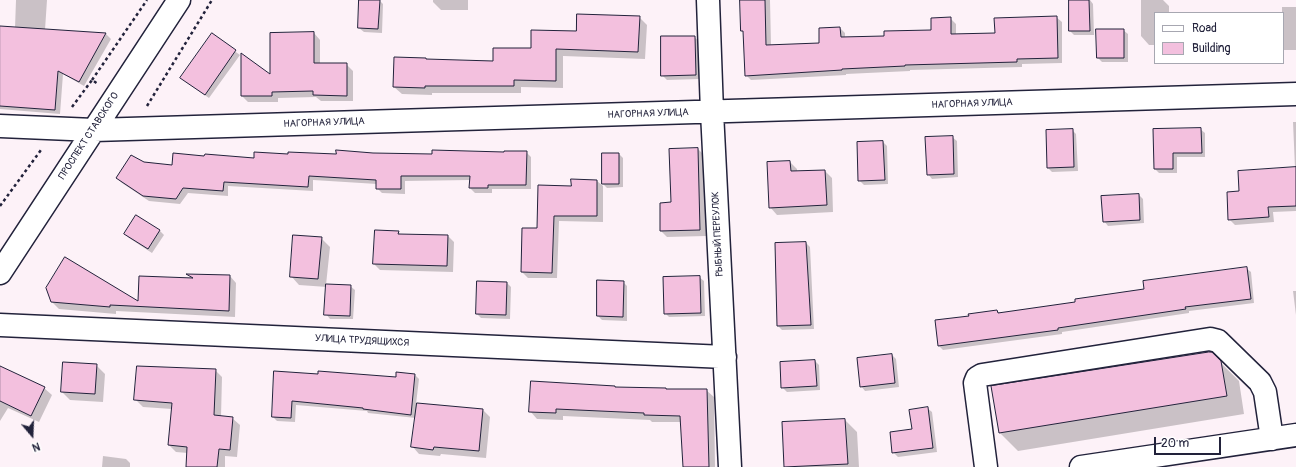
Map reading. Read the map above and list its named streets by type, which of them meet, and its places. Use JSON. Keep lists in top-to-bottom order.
{
  "streets": {
    "street": [
      "НАГОРНАЯ УЛИЦА",
      "ПРОСПЕКТ СТАВСКОГО",
      "РЫБНЫЙ ПЕРЕУЛОК",
      "УЛИЦА ТРУДЯЩИХСЯ"
    ]
  },
  "crossings": [
    ["НАГОРНАЯ УЛИЦА", "ПРОСПЕКТ СТАВСКОГО"],
    ["НАГОРНАЯ УЛИЦА", "РЫБНЫЙ ПЕРЕУЛОК"],
    ["РЫБНЫЙ ПЕРЕУЛОК", "УЛИЦА ТРУДЯЩИХСЯ"]
  ],
  "legend": ["Road", "Building"],
  "scale_bar": "20 m",
  "north": "bottom"
}
